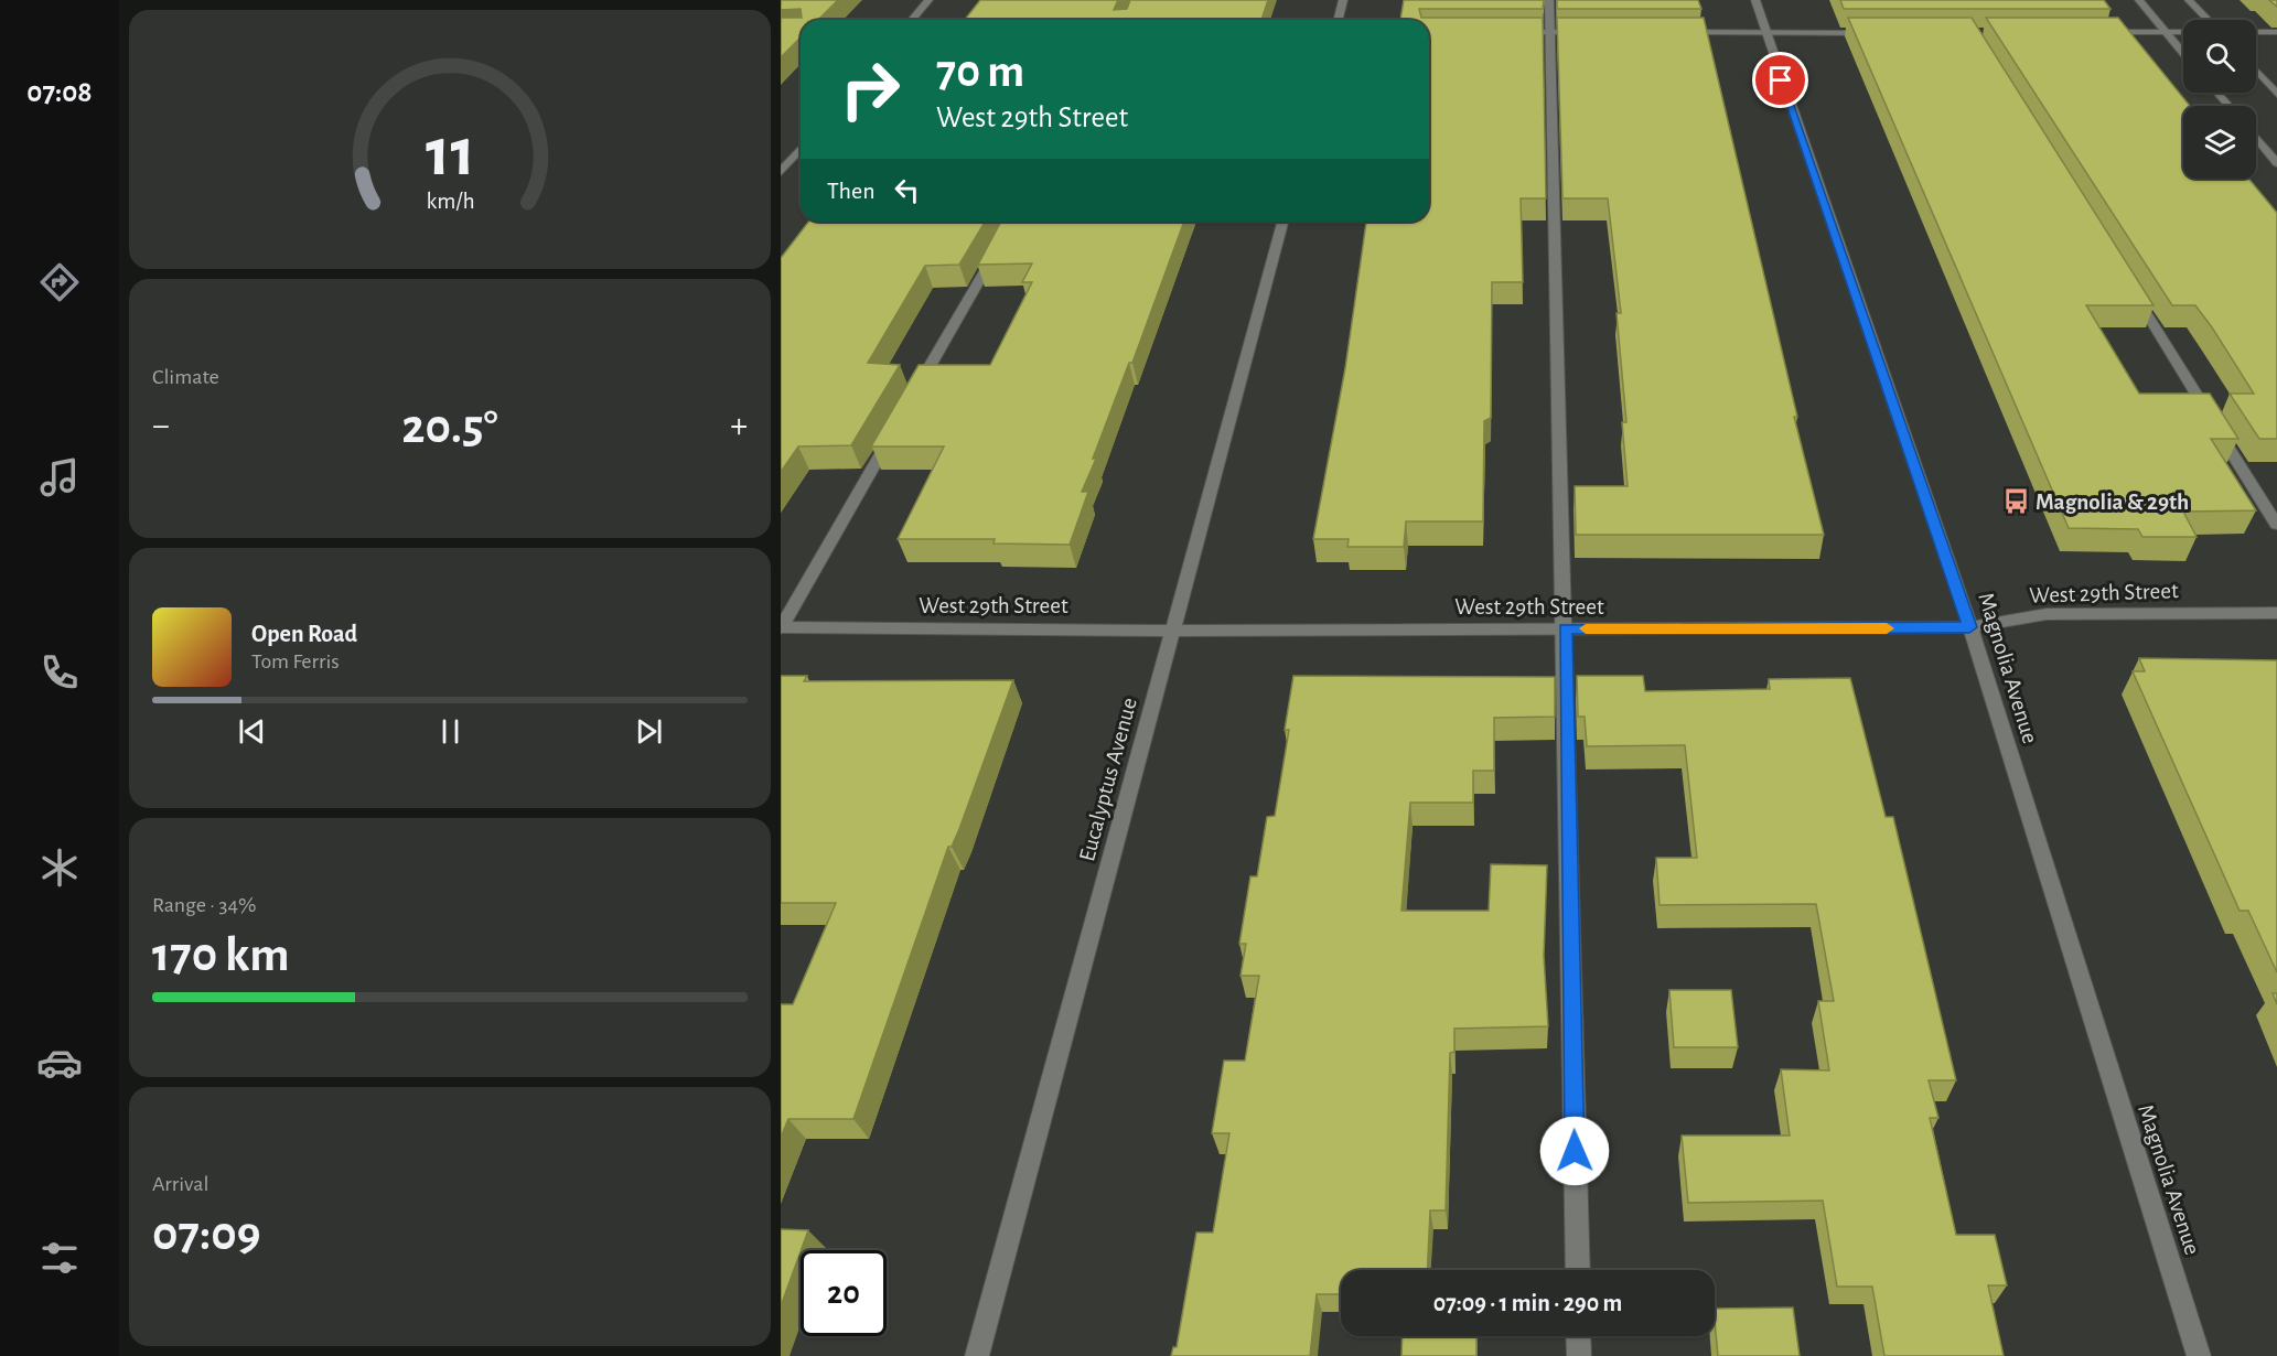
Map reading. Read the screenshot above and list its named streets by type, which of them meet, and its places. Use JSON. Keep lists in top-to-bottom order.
{
  "streets": {
    "street": ["West 29th Street", "Magnolia Avenue", "Eucalyptus Avenue"]
  },
  "crossings": [
    ["West 29th Street", "Magnolia Avenue"],
    ["West 29th Street", "Eucalyptus Avenue"]
  ],
  "places": {
    "bus stop": ["Magnolia & 29th"]
  },
  "page": {
    "tabs": "07:08",
    "turn": ["70 m", "West 29th Street"],
    "then": "Then",
    "tile": [
      "Climate",
      ["Range · 34%", "170 km"],
      ["Arrival", "07:09"]
    ],
    "heat": ["−", "20.5°", "+"],
    "song": ["Open Road", "Tom Ferris"],
    "limit": "20",
    "trip": "07:09 · 1 min · 290 m",
    "gauge": ["11", "km/h"]
  }
}
